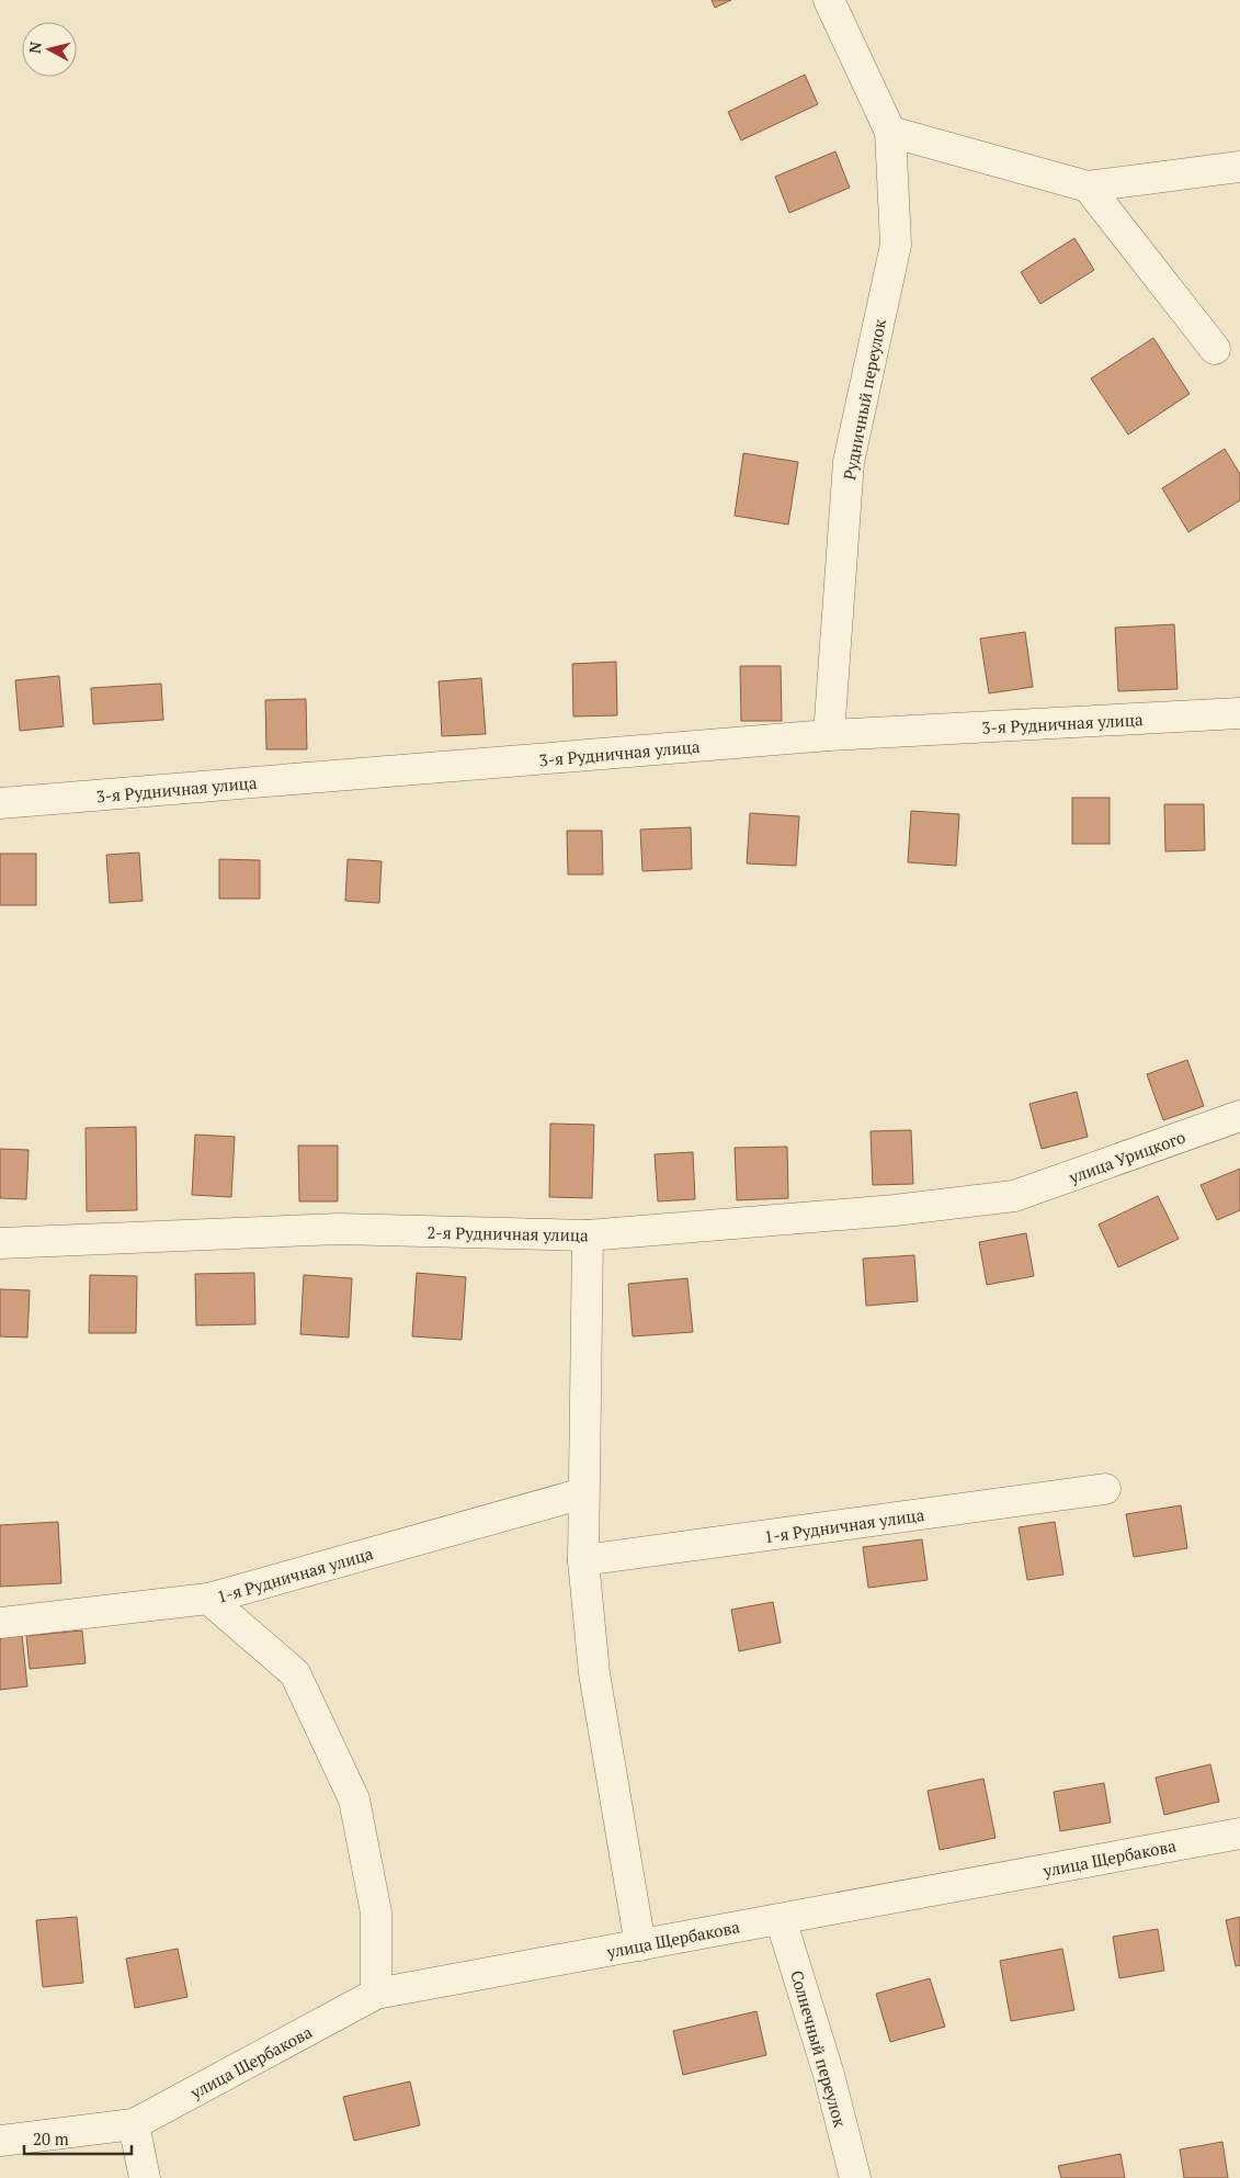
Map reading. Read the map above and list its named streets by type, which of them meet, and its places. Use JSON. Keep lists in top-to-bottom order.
{
  "streets": {
    "street": [
      "Рудничный переулок",
      "3-я Рудничная улица",
      "улица Урицкого",
      "2-я Рудничная улица",
      "1-я Рудничная улица",
      "улица Щербакова",
      "Солнечный переулок"
    ]
  },
  "crossings": [
    ["Рудничный переулок", "3-я Рудничная улица"],
    ["улица Урицкого", "2-я Рудничная улица"],
    ["улица Щербакова", "Солнечный переулок"]
  ],
  "scale_bar": "20 m",
  "north": "left"
}
